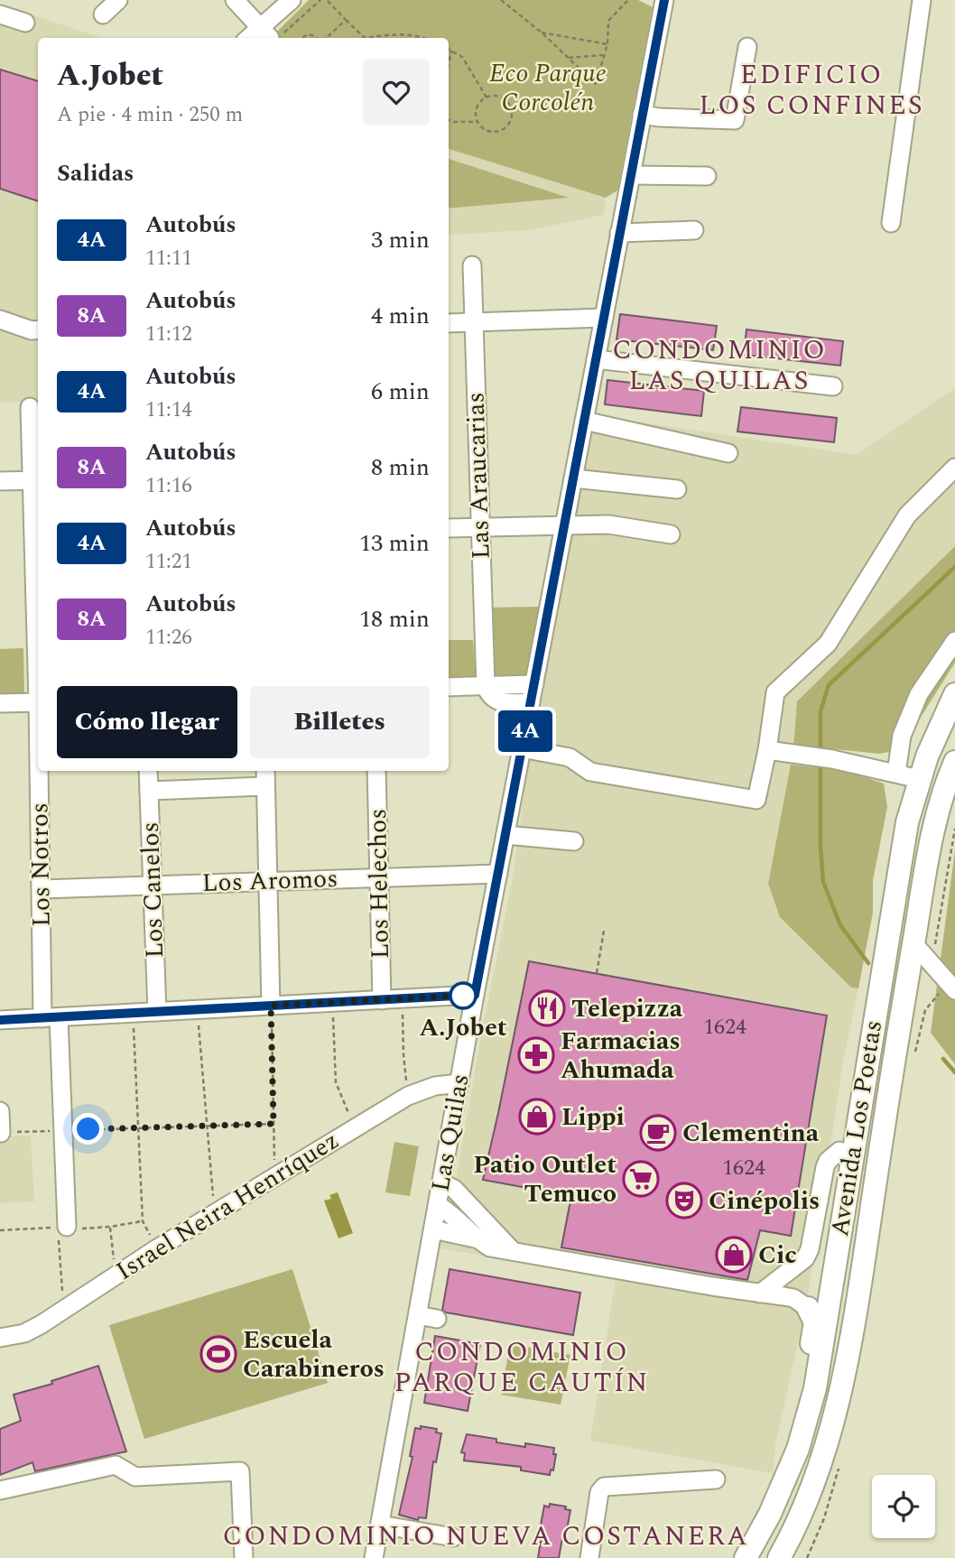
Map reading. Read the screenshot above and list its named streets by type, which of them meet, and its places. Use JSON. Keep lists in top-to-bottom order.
{
  "streets": {
    "main road": ["Avenida Los Poetas"],
    "street": [
      "Las Araucarias",
      "Los Notros",
      "Los Aromos",
      "Los Helechos",
      "Los Canelos",
      "Las Quilas",
      "Israel Neira Henríquez"
    ]
  },
  "crossings": [
    ["Los Notros", "Los Aromos"],
    ["Los Aromos", "Los Helechos"],
    ["Los Aromos", "Los Canelos"],
    ["Los Aromos", "Las Quilas"],
    ["Las Quilas", "Israel Neira Henríquez"]
  ],
  "districts": [
    "EDIFICIO LOS CONFINES",
    "CONDOMINIO LAS QUILAS",
    "CONDOMINIO PARQUE CAUTÍN",
    "CONDOMINIO NUEVA COSTANERA"
  ],
  "parks": ["Eco Parque Corcolén"],
  "places": {
    "other": ["A.Jobet"],
    "restaurant": ["Telepizza"],
    "pharmacy": ["Farmacias Ahumada"],
    "shop": ["Lippi", "Cic"],
    "cafe": ["Clementina"],
    "supermarket": ["Patio Outlet Temuco"],
    "theatre": ["Cinépolis"],
    "sports": ["Escuela Carabineros"]
  },
  "lines": ["bus line 4A"],
  "house_numbers": ["1624", "1624"],
  "page": {
    "on_map": "4A",
    "heading": [
      ["A.Jobet", "A pie · 4 min · 250 m"],
      "Salidas"
    ],
    "list": [
      {
        "mark": "4A",
        "name": "Autobús",
        "note": "11:11",
        "value": "3 min"
      },
      {
        "mark": "8A",
        "name": "Autobús",
        "note": "11:12",
        "value": "4 min"
      },
      {
        "mark": "4A",
        "name": "Autobús",
        "note": "11:14",
        "value": "6 min"
      },
      {
        "mark": "8A",
        "name": "Autobús",
        "note": "11:16",
        "value": "8 min"
      },
      {
        "mark": "4A",
        "name": "Autobús",
        "note": "11:21",
        "value": "13 min"
      },
      {
        "mark": "8A",
        "name": "Autobús",
        "note": "11:26",
        "value": "18 min"
      }
    ],
    "buttons": ["Cómo llegar", "Billetes"]
  }
}
